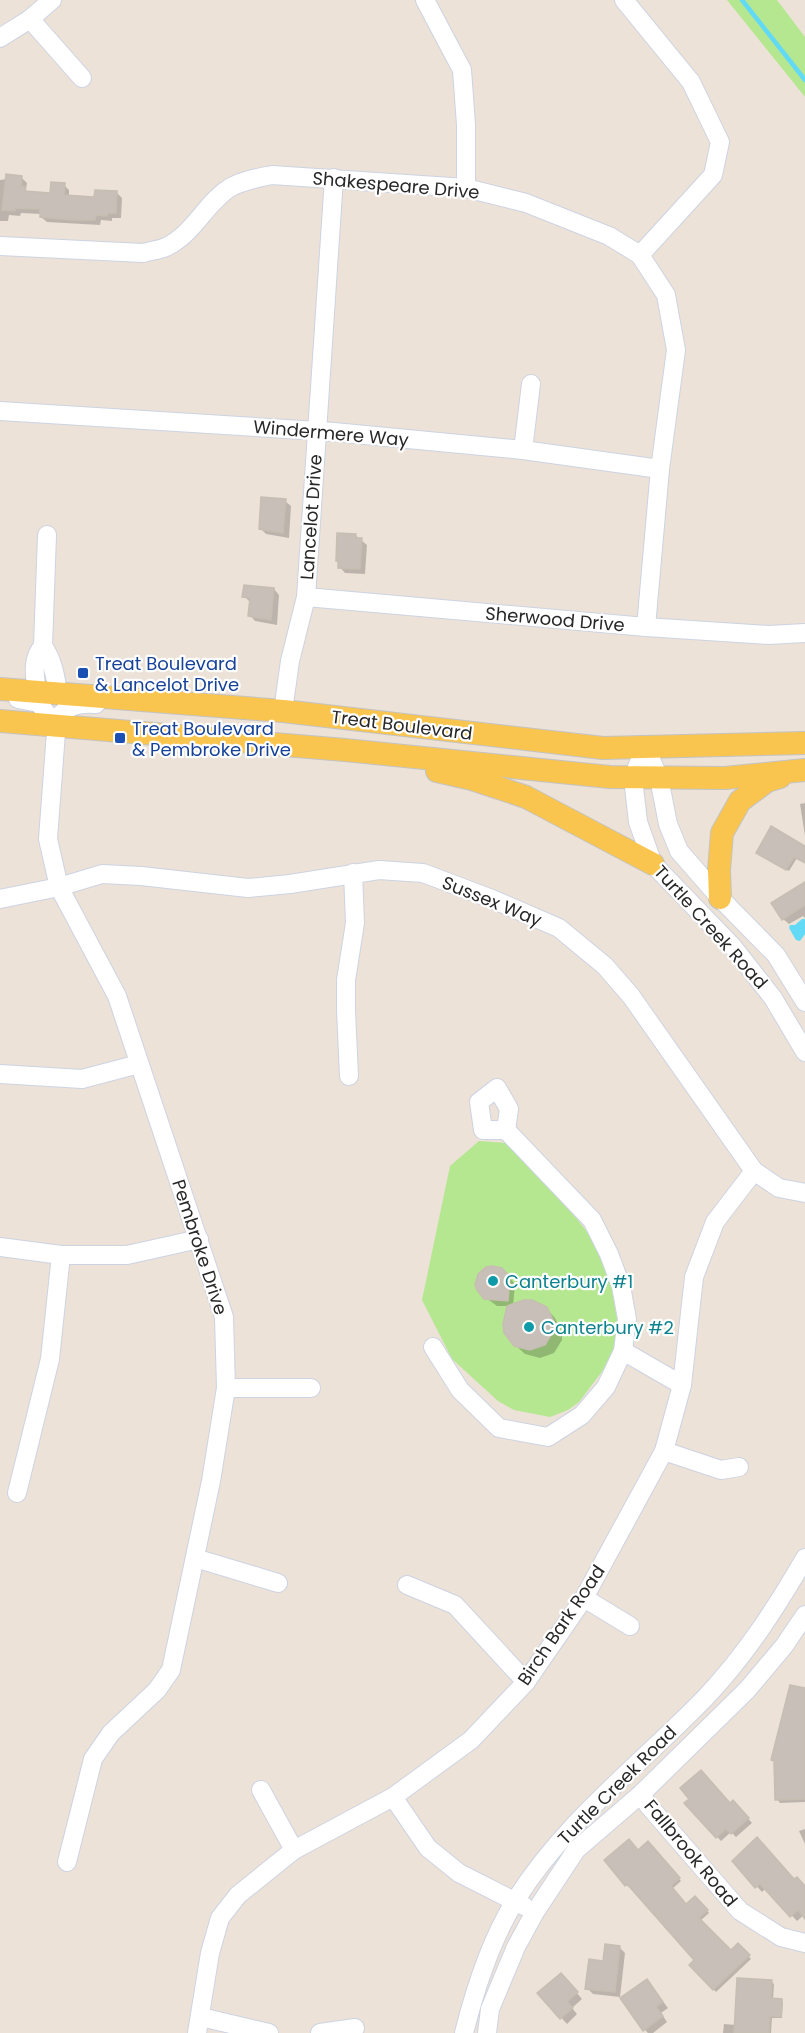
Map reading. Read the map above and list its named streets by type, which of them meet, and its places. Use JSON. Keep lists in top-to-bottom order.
{
  "streets": {
    "main road": ["Treat Boulevard"],
    "street": [
      "Shakespeare Drive",
      "Windermere Way",
      "Lancelot Drive",
      "Sherwood Drive",
      "Sussex Way",
      "Turtle Creek Road",
      "Pembroke Drive",
      "Birch Bark Road",
      "Fallbrook Road"
    ]
  },
  "crossings": [
    ["Shakespeare Drive", "Windermere Way"],
    ["Shakespeare Drive", "Lancelot Drive"],
    ["Shakespeare Drive", "Sherwood Drive"],
    ["Windermere Way", "Lancelot Drive"],
    ["Lancelot Drive", "Sherwood Drive"],
    ["Lancelot Drive", "Treat Boulevard"],
    ["Treat Boulevard", "Turtle Creek Road"],
    ["Treat Boulevard", "Pembroke Drive"],
    ["Sussex Way", "Pembroke Drive"],
    ["Sussex Way", "Birch Bark Road"],
    ["Turtle Creek Road", "Fallbrook Road"]
  ],
  "places": {
    "transit": ["Treat Boulevard & Lancelot Drive", "Treat Boulevard & Pembroke Drive"],
    "other": ["Canterbury #1", "Canterbury #2"]
  }
}
